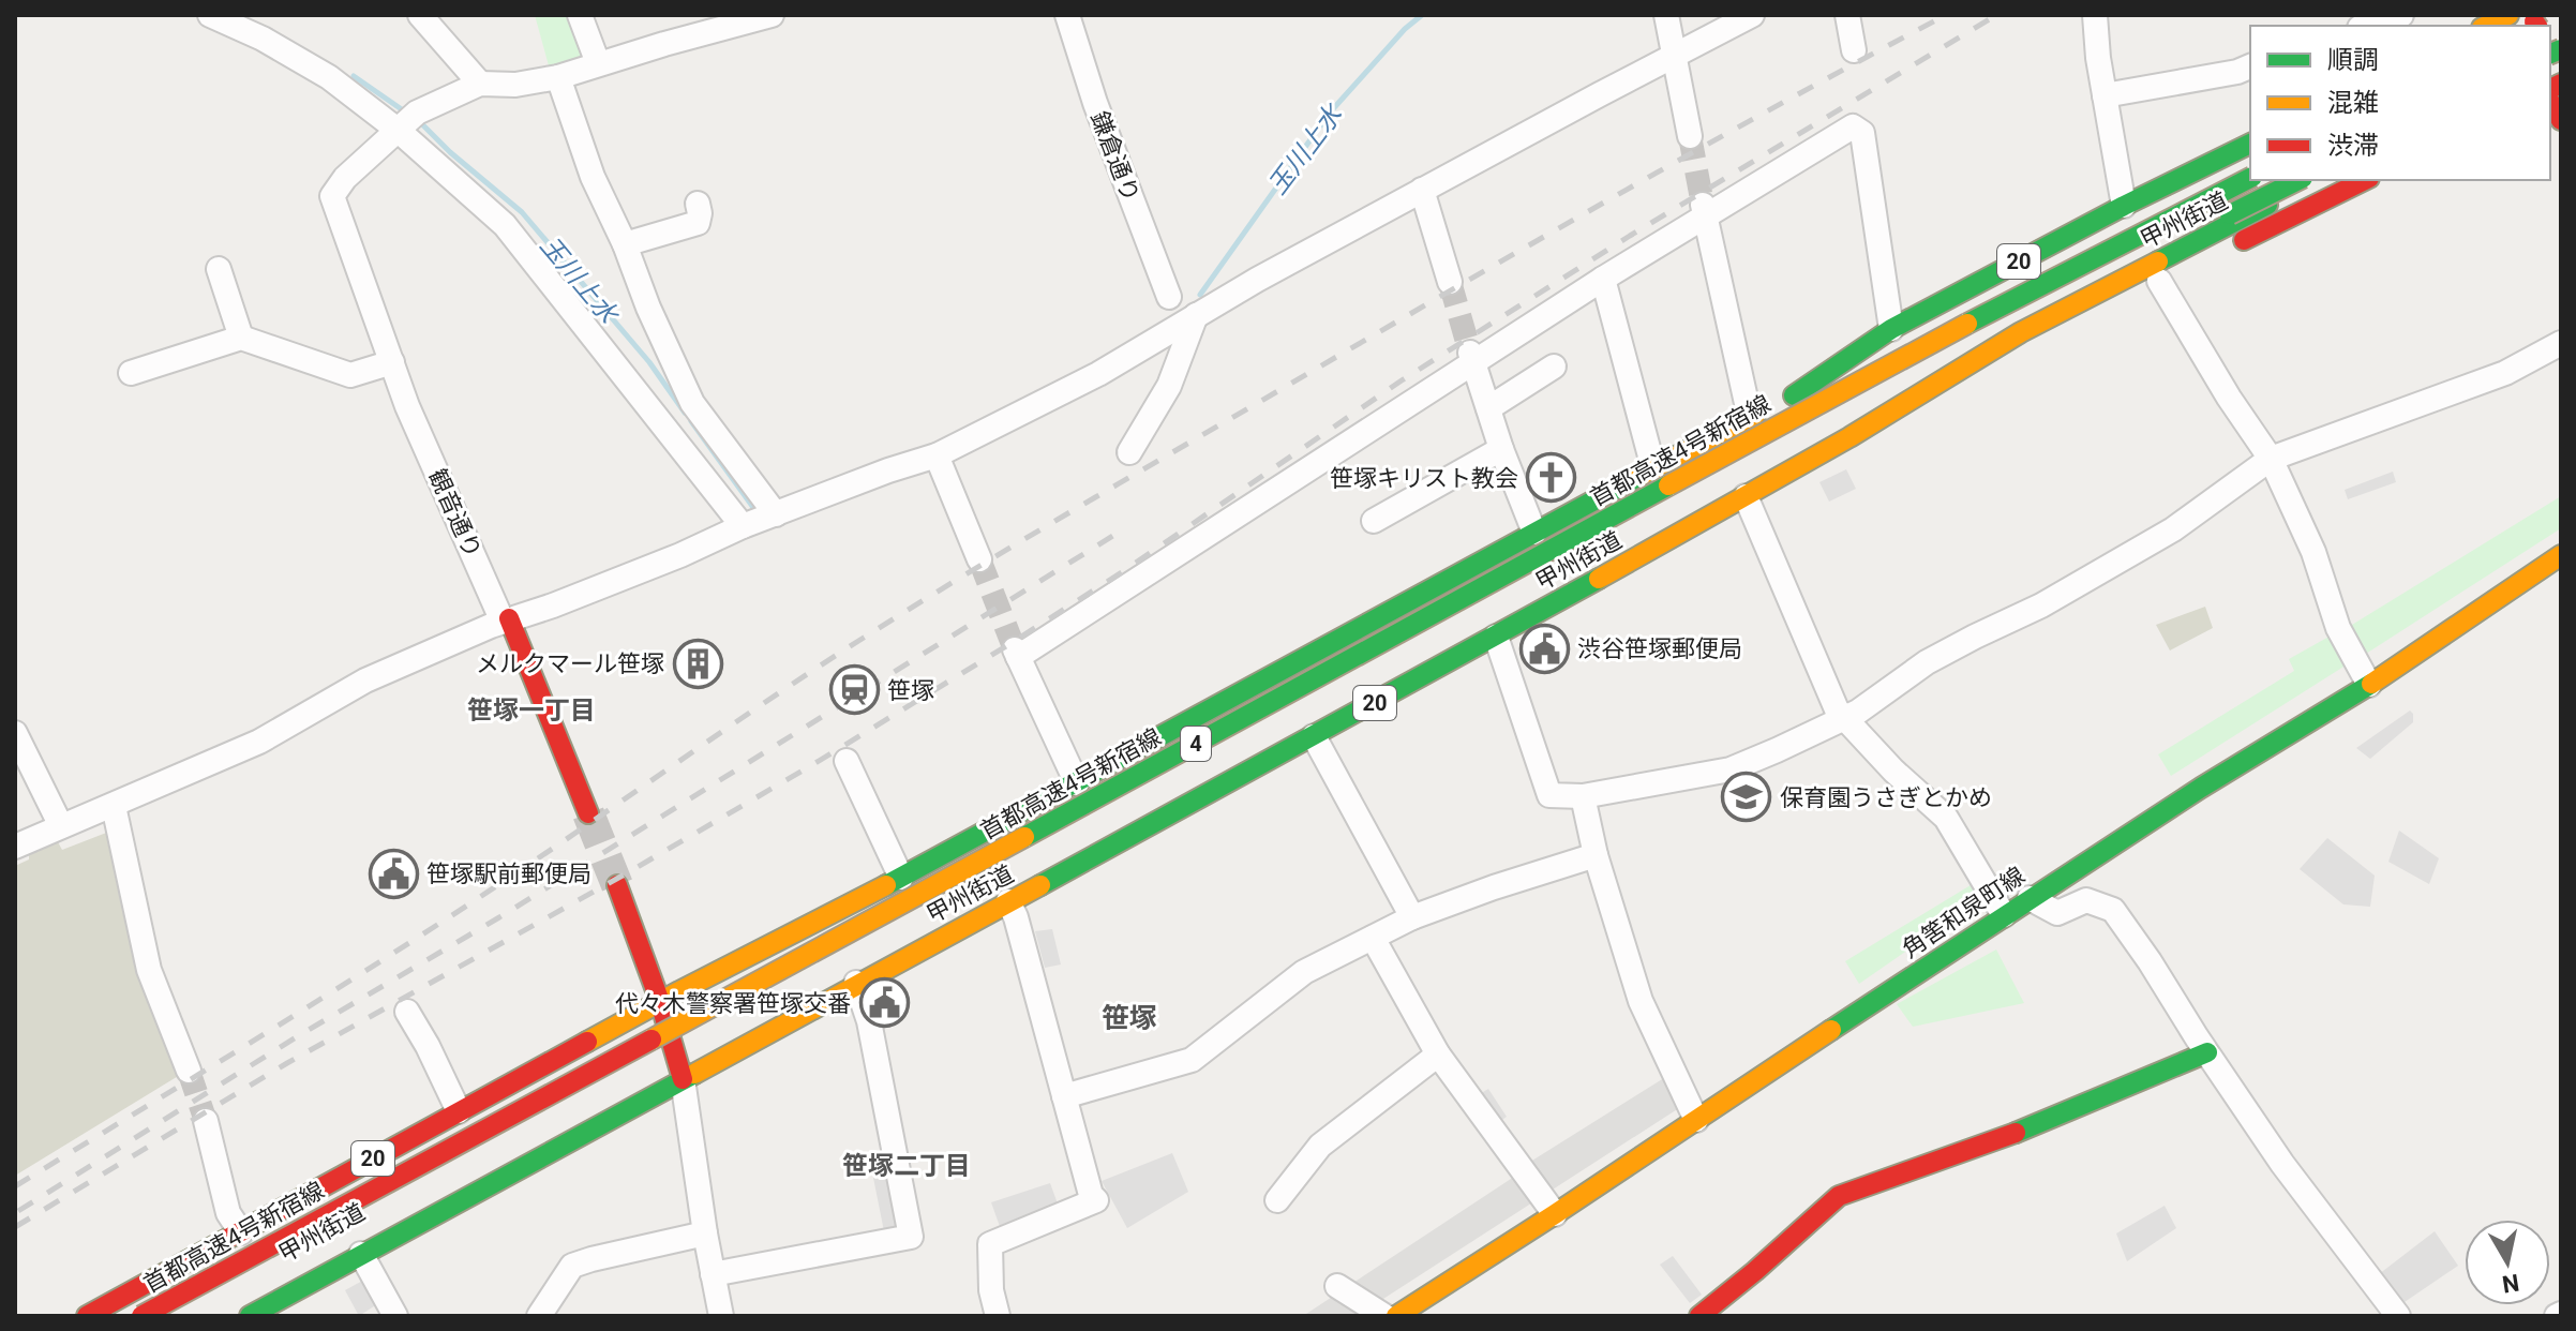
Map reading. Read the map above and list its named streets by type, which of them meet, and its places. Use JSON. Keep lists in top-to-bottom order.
{
  "streets": {
    "main road": [
      "甲州街道",
      "20",
      "首都高速4号新宿線",
      "4",
      "角筈和泉町線"
    ],
    "street": ["鎌倉通り", "観音通り"]
  },
  "crossings": [
    ["甲州街道", "20"]
  ],
  "districts": ["笹塚一丁目", "笹塚", "笹塚二丁目"],
  "water": ["玉川上水"],
  "places": {
    "church": ["笹塚キリスト教会"],
    "public building": ["渋谷笹塚郵便局", "笹塚駅前郵便局", "代々木警察署笹塚交番"],
    "building": ["メルクマール笹塚"],
    "station": ["笹塚"],
    "school or university": ["保育園うさぎとかめ"]
  },
  "legend": ["順調", "混雑", "渋滞"],
  "north": "bottom"
}
